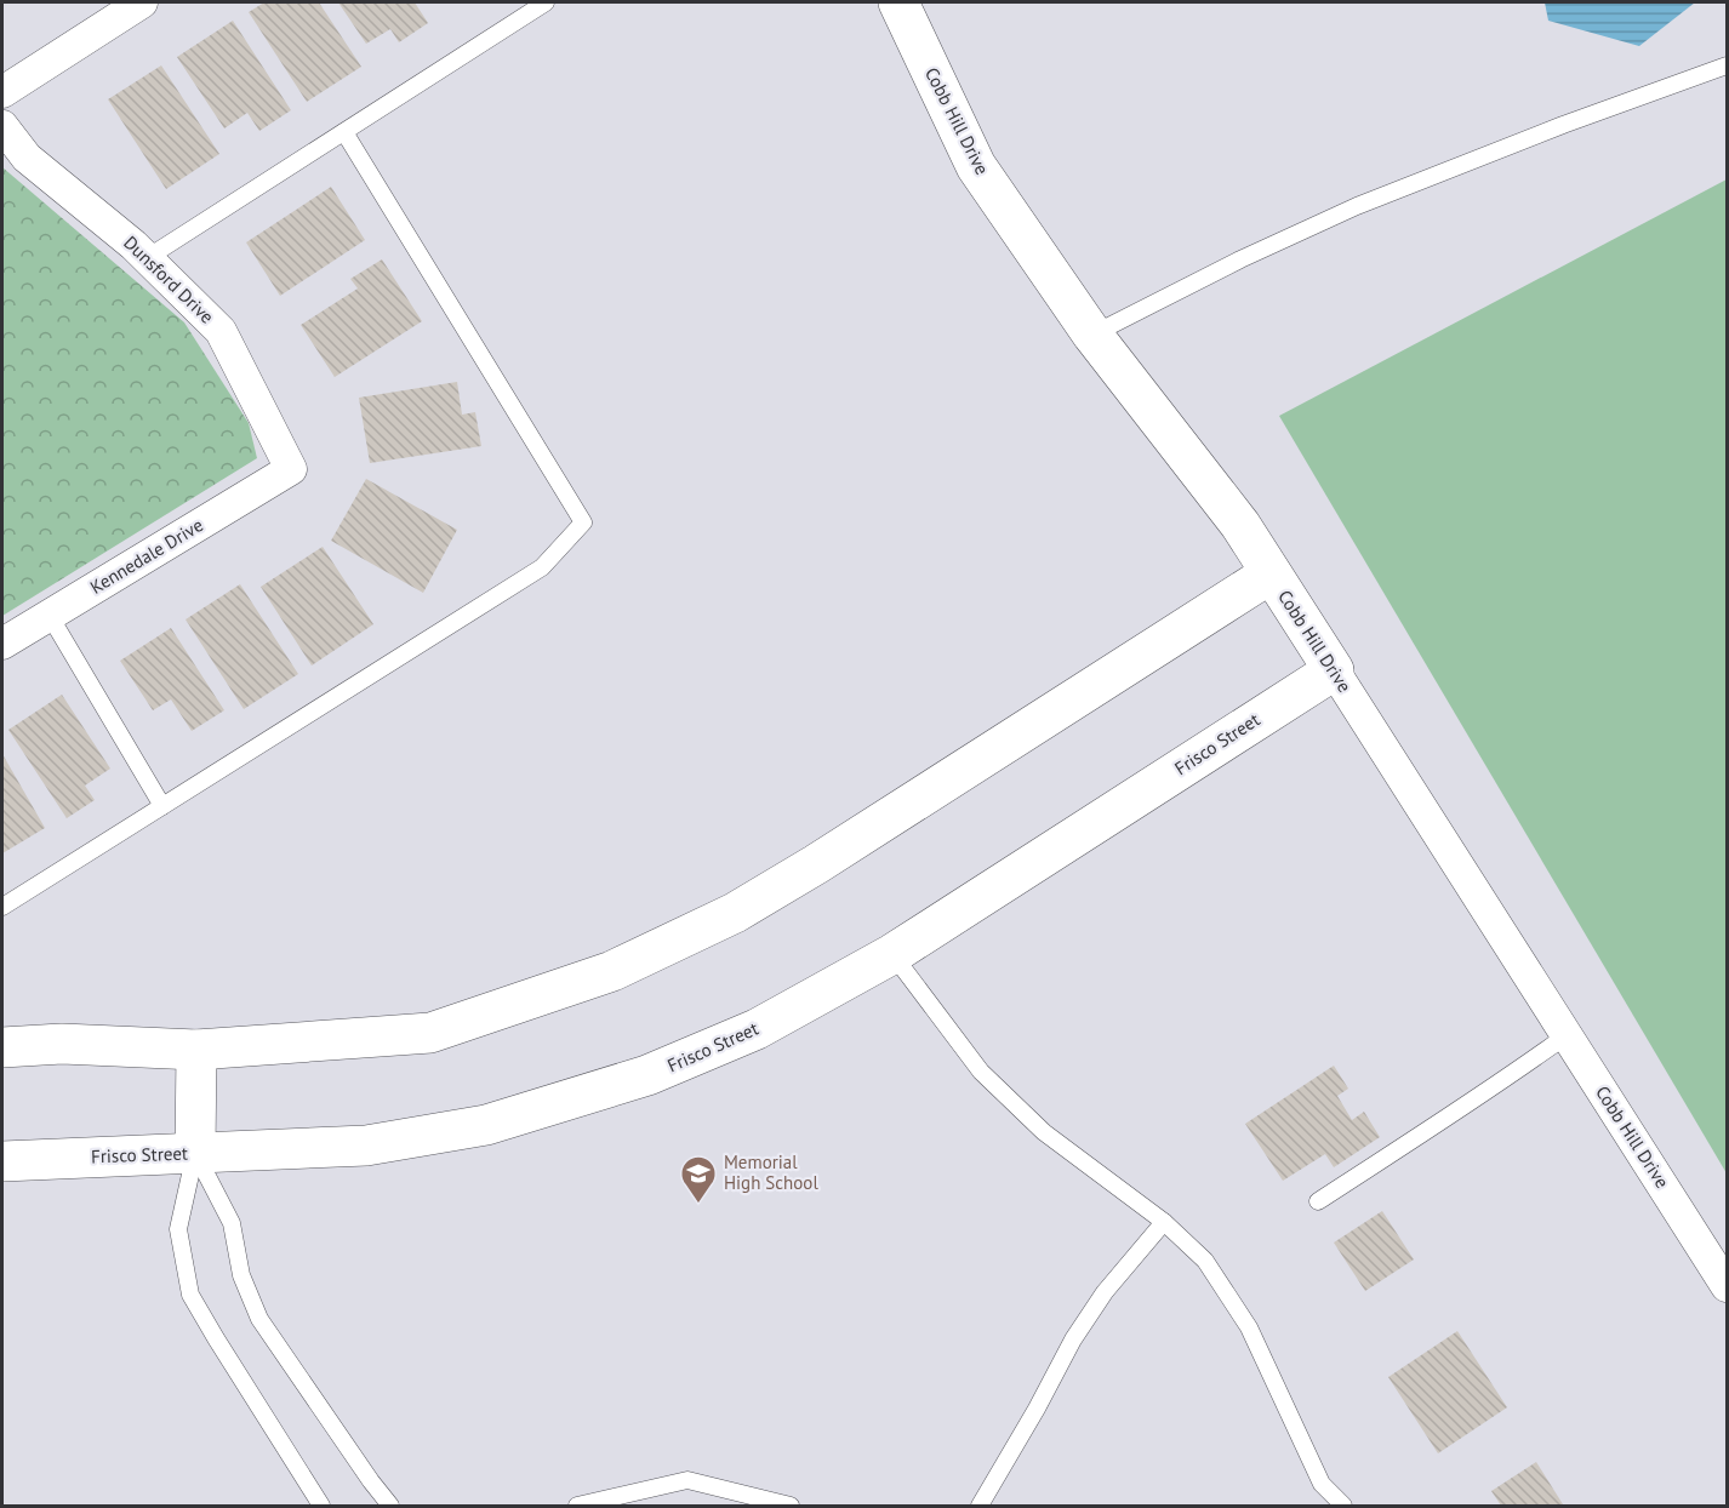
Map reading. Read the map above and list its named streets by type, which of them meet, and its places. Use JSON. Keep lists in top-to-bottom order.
{
  "streets": {
    "street": [
      "Cobb Hill Drive",
      "Dunsford Drive",
      "Kennedale Drive",
      "Frisco Street"
    ]
  },
  "crossings": [
    ["Cobb Hill Drive", "Frisco Street"],
    ["Dunsford Drive", "Kennedale Drive"]
  ],
  "places": {
    "school or university": ["Memorial High School"]
  }
}
